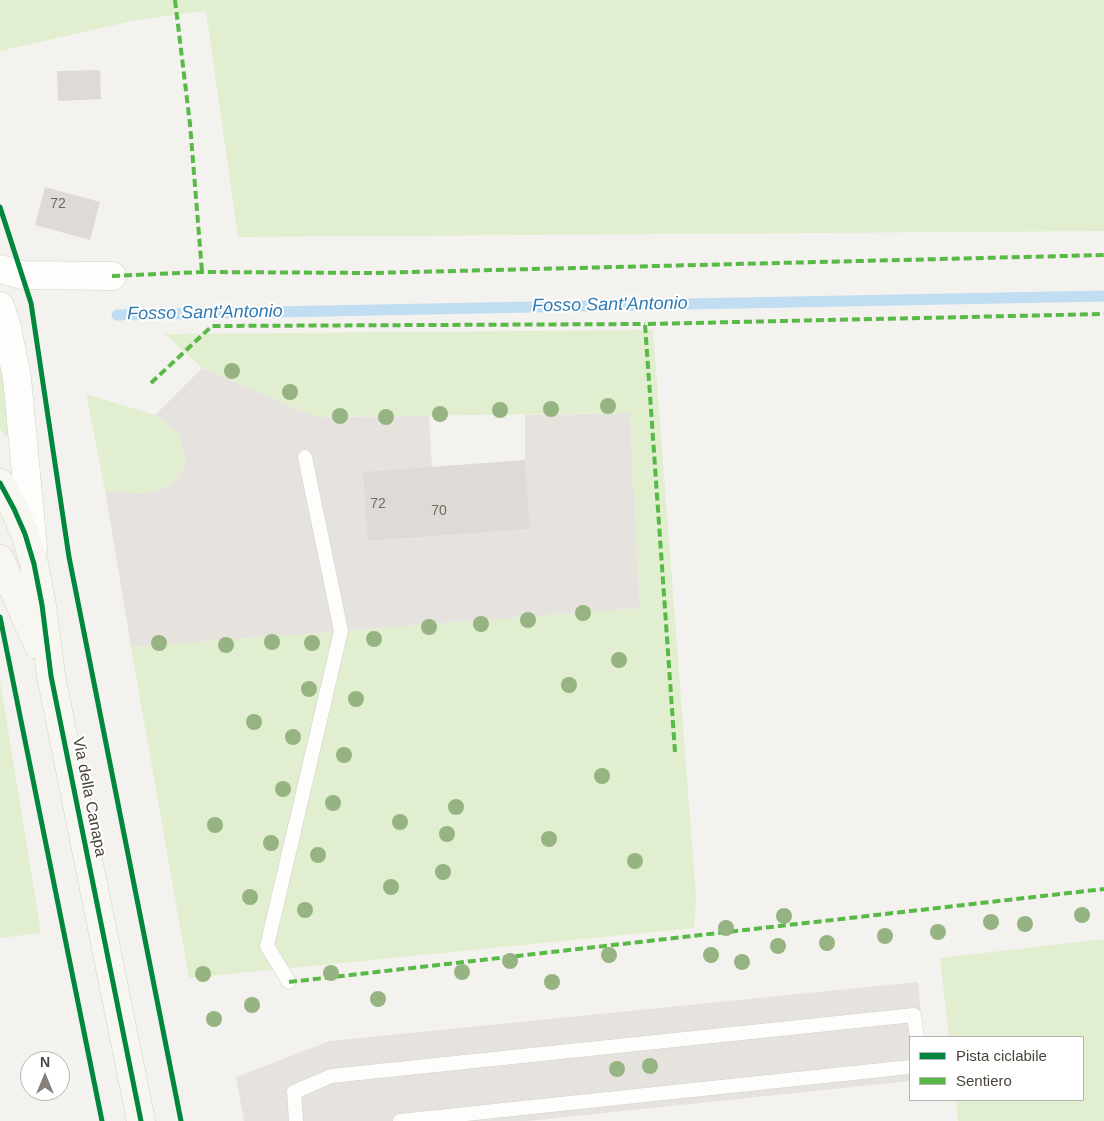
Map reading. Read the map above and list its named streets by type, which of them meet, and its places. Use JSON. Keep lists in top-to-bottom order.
{
  "streets": {
    "street": ["Via della Canapa"]
  },
  "water": ["Fosso Sant'Antonio"],
  "house_numbers": ["72", "72", "70"],
  "legend": ["Pista ciclabile", "Sentiero"],
  "north": "top"
}
